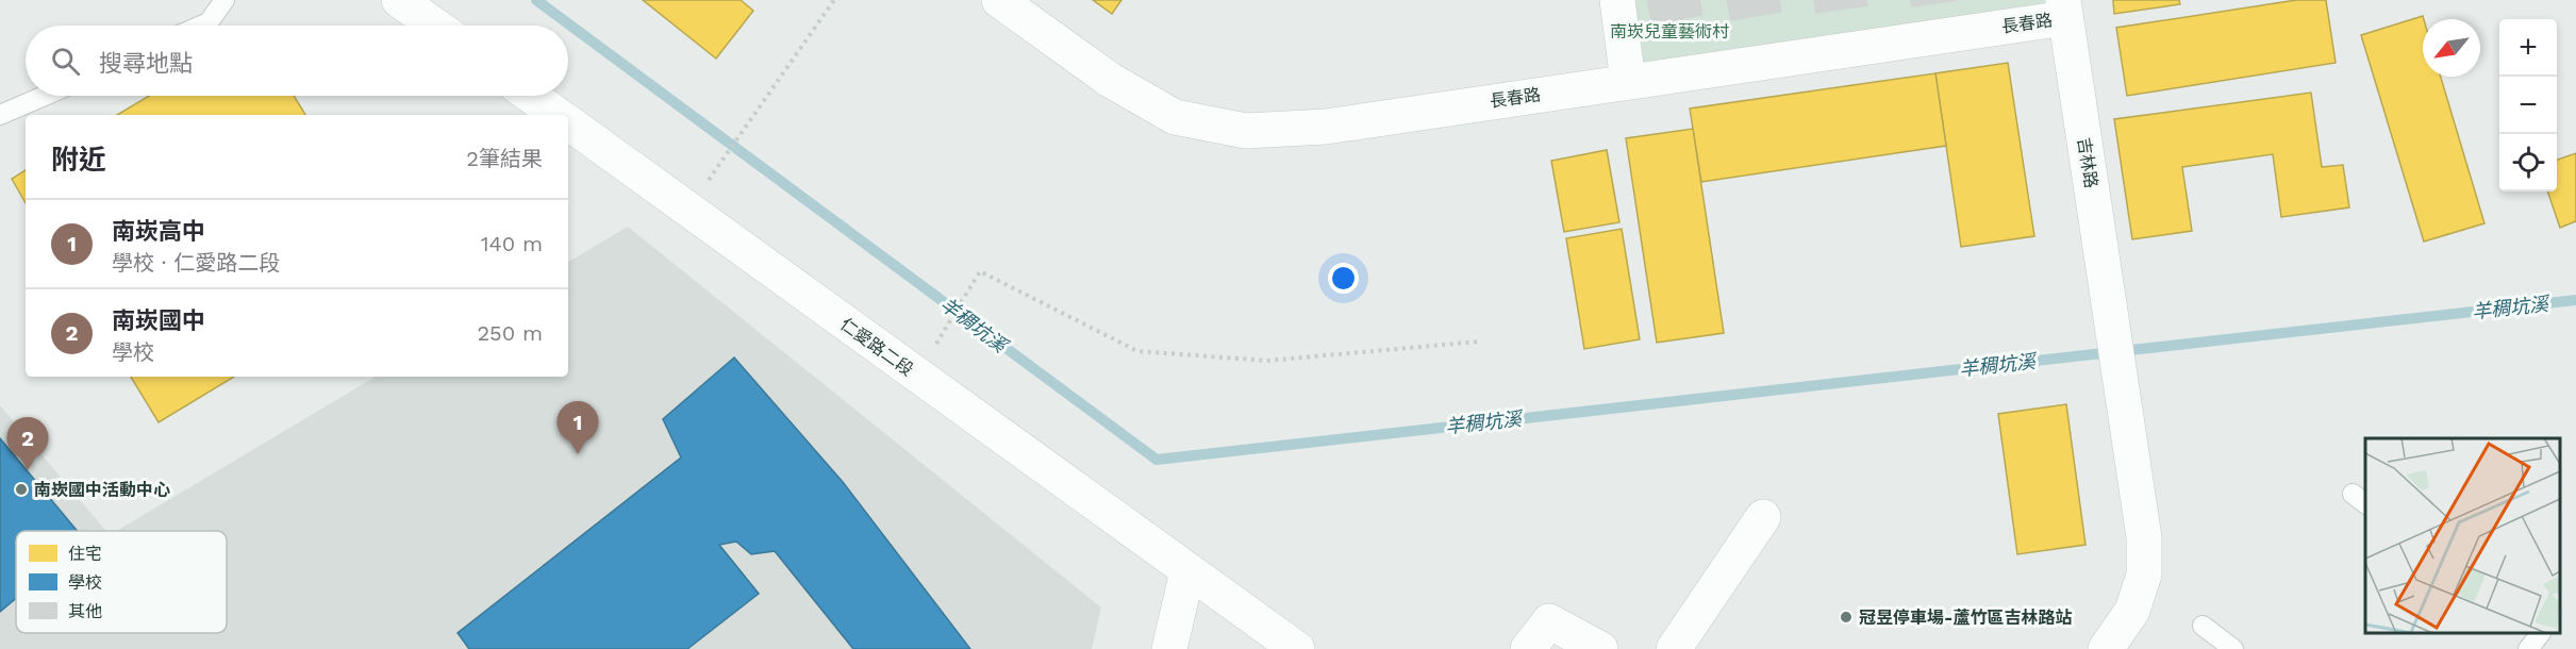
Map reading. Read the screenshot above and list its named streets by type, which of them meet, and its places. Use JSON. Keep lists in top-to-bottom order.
{
  "streets": {
    "street": ["長春路", "吉林路", "仁愛路二段"]
  },
  "crossings": [
    ["長春路", "吉林路"]
  ],
  "water": ["羊稠坑溪"],
  "parks": ["南崁兒童藝術村"],
  "places": ["南崁國中活動中心", "冠昱停車場-蘆竹區吉林路站"],
  "legend": ["住宅", "學校", "其他"],
  "north": "bottom left",
  "page": {
    "map_buttons": ["+", "−"],
    "search": "搜尋地點",
    "heading": ["附近", "2筆結果"],
    "list": [
      {
        "mark": "1",
        "name": "南崁高中",
        "note": "學校 · 仁愛路二段",
        "value": "140 m"
      },
      {
        "mark": "2",
        "name": "南崁國中",
        "note": "學校",
        "value": "250 m"
      }
    ],
    "pins": ["1", "2"]
  }
}
